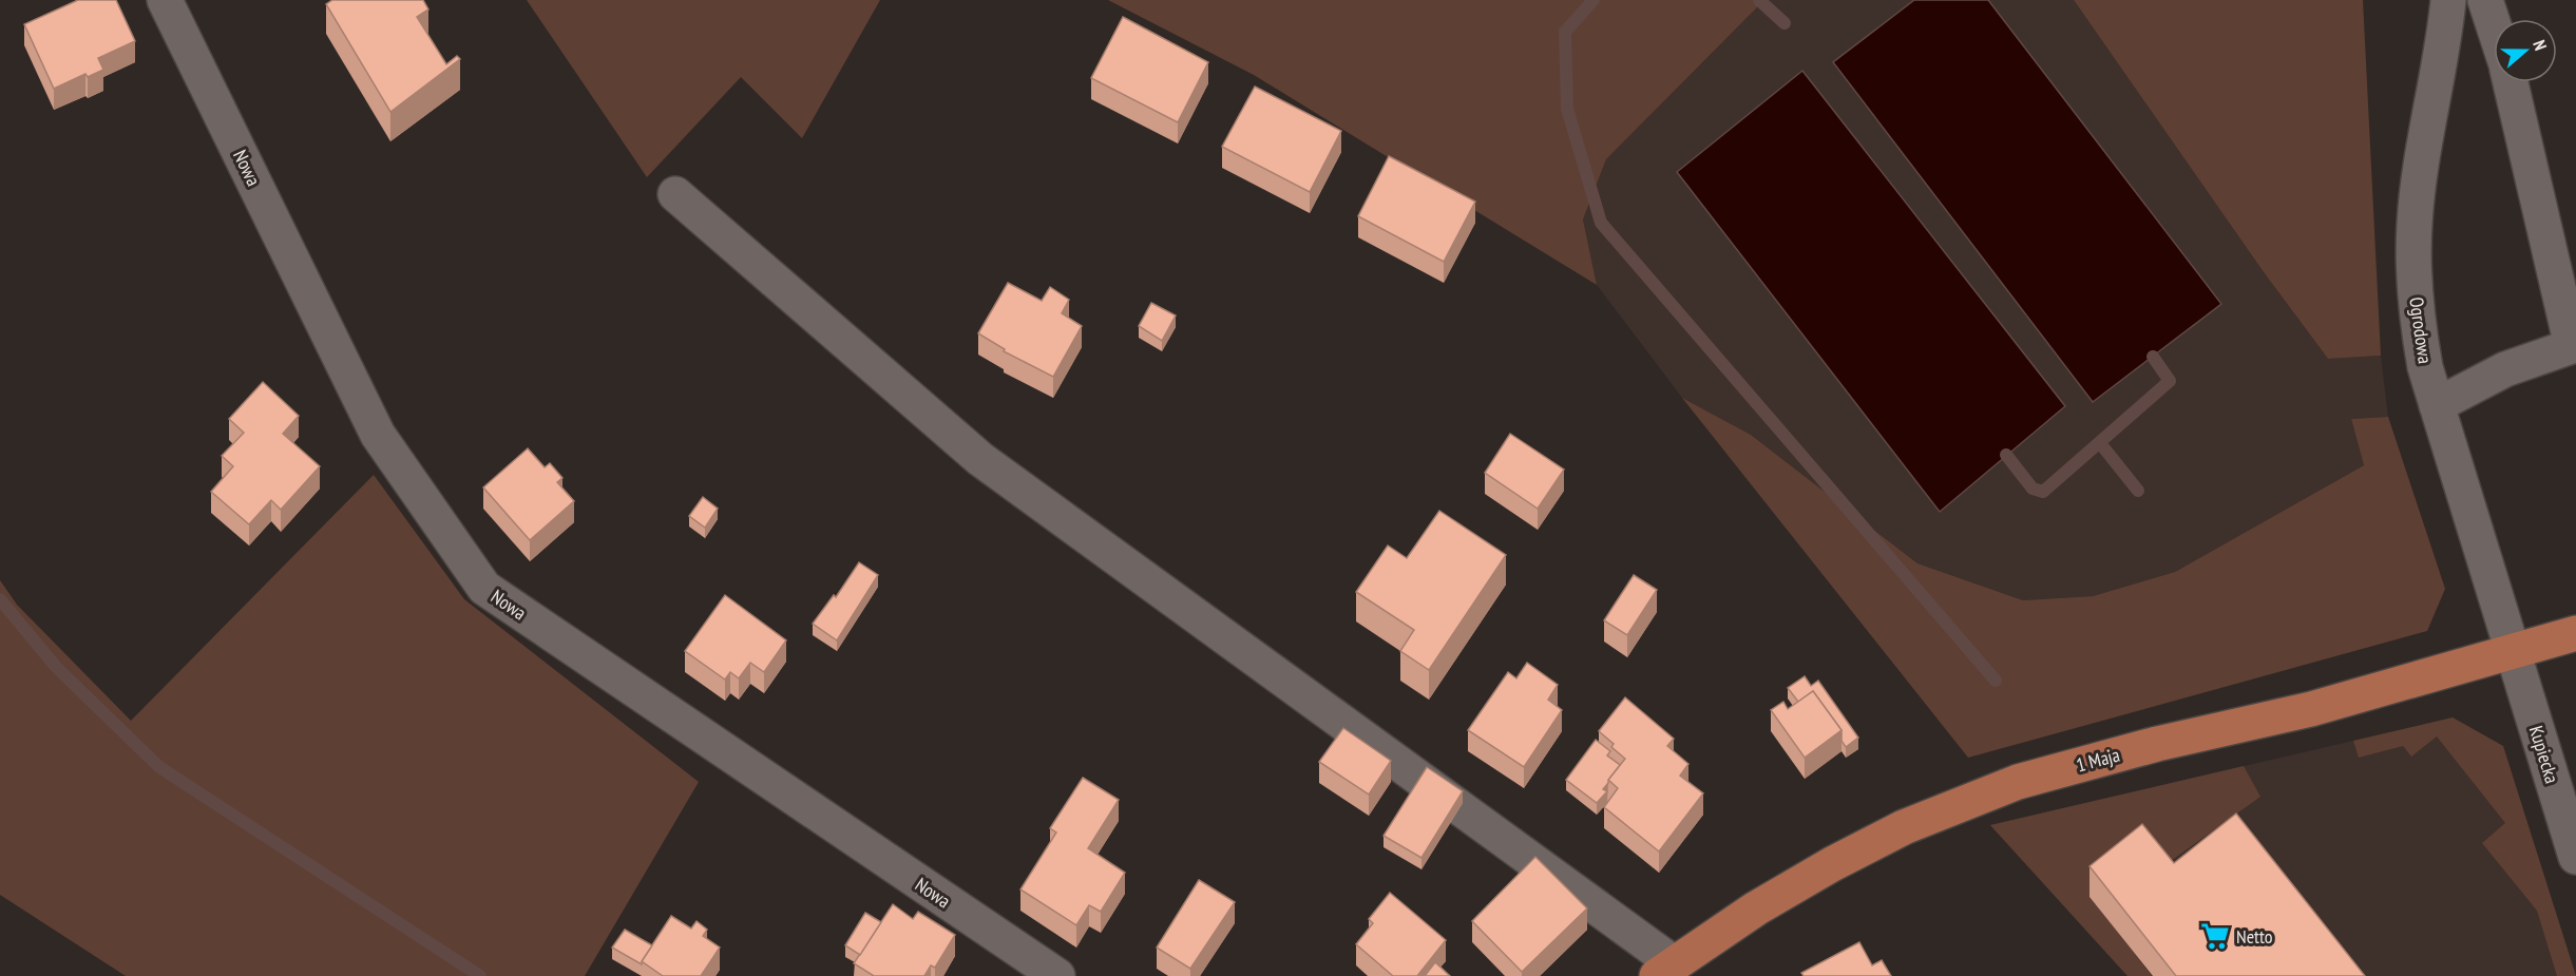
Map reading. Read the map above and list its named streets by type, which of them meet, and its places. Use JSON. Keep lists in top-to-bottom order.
{
  "streets": {
    "main road": ["1 Maja"],
    "street": ["Nowa", "Ogrodowa", "Kupiecka"]
  },
  "crossings": [
    ["Ogrodowa", "Kupiecka"],
    ["Ogrodowa", "1 Maja"],
    ["Kupiecka", "1 Maja"]
  ],
  "places": {
    "supermarket": ["Netto"]
  },
  "north": "right"
}
